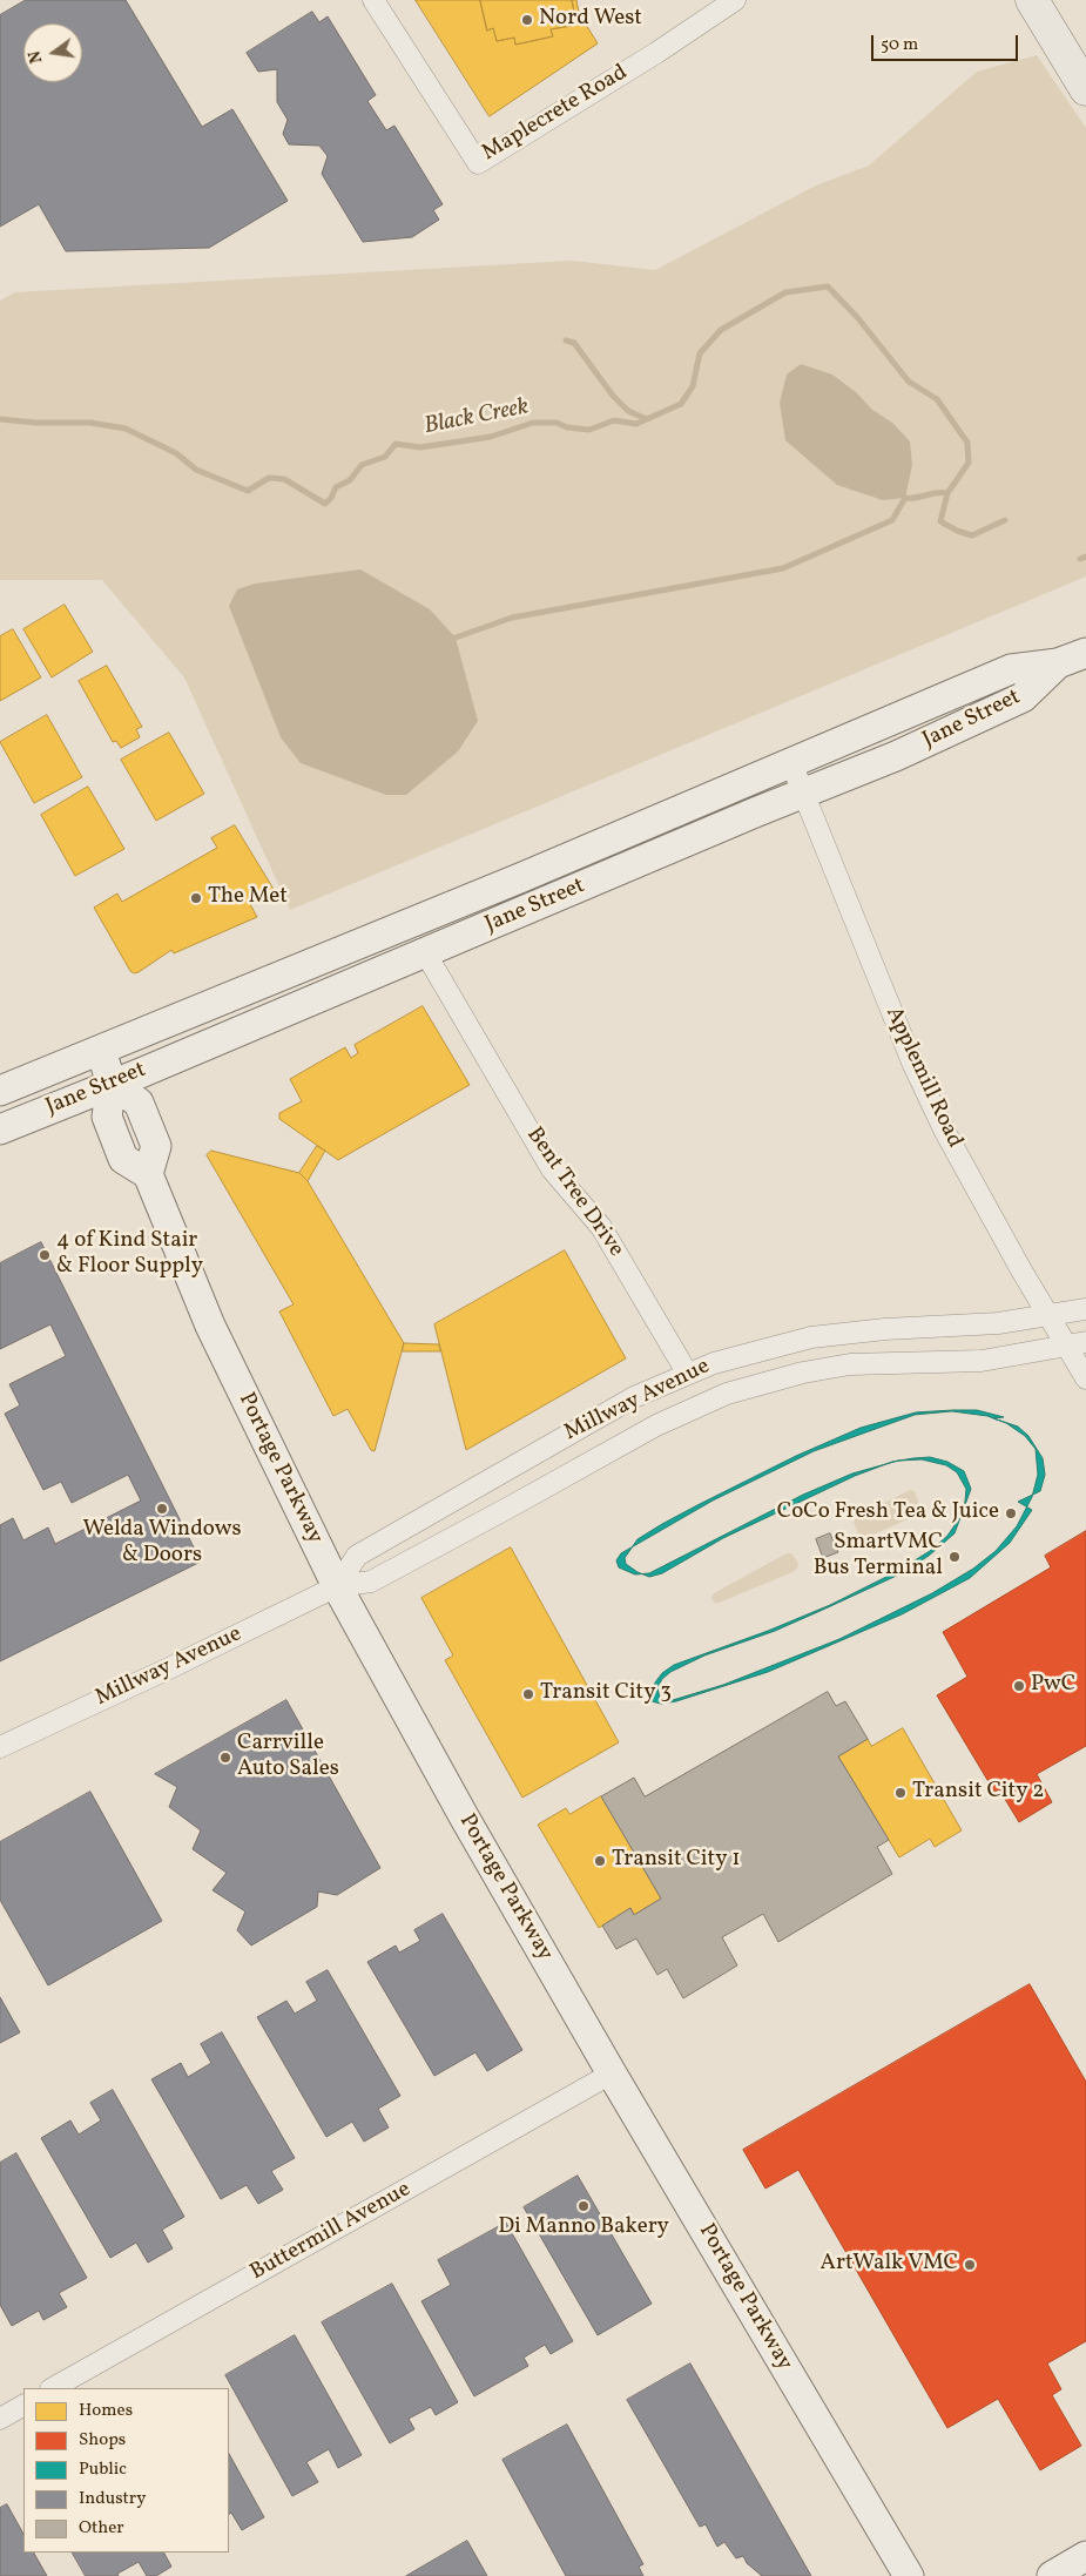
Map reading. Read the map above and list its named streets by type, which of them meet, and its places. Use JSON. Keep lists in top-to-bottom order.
{
  "streets": {
    "main road": ["Jane Street", "Portage Parkway"],
    "street": [
      "Maplecrete Road",
      "Applemill Road",
      "Bent Tree Drive",
      "Millway Avenue",
      "Buttermill Avenue"
    ]
  },
  "crossings": [
    ["Jane Street", "Applemill Road"],
    ["Jane Street", "Bent Tree Drive"],
    ["Jane Street", "Portage Parkway"],
    ["Applemill Road", "Millway Avenue"],
    ["Bent Tree Drive", "Millway Avenue"],
    ["Millway Avenue", "Portage Parkway"],
    ["Portage Parkway", "Buttermill Avenue"]
  ],
  "water": ["Black Creek"],
  "places": [
    "Nord West",
    "The Met",
    "4 of Kind Stair & Floor Supply",
    "Welda Windows & Doors",
    "CoCo Fresh Tea & Juice",
    "SmartVMC Bus Terminal",
    "PwC",
    "Transit City 3",
    "Carrville Auto Sales",
    "Transit City 2",
    "Transit City 1",
    "Di Manno Bakery",
    "ArtWalk VMC"
  ],
  "legend": [
    "Homes",
    "Shops",
    "Public",
    "Industry",
    "Other"
  ],
  "scale_bar": "50 m",
  "north": "left"
}
